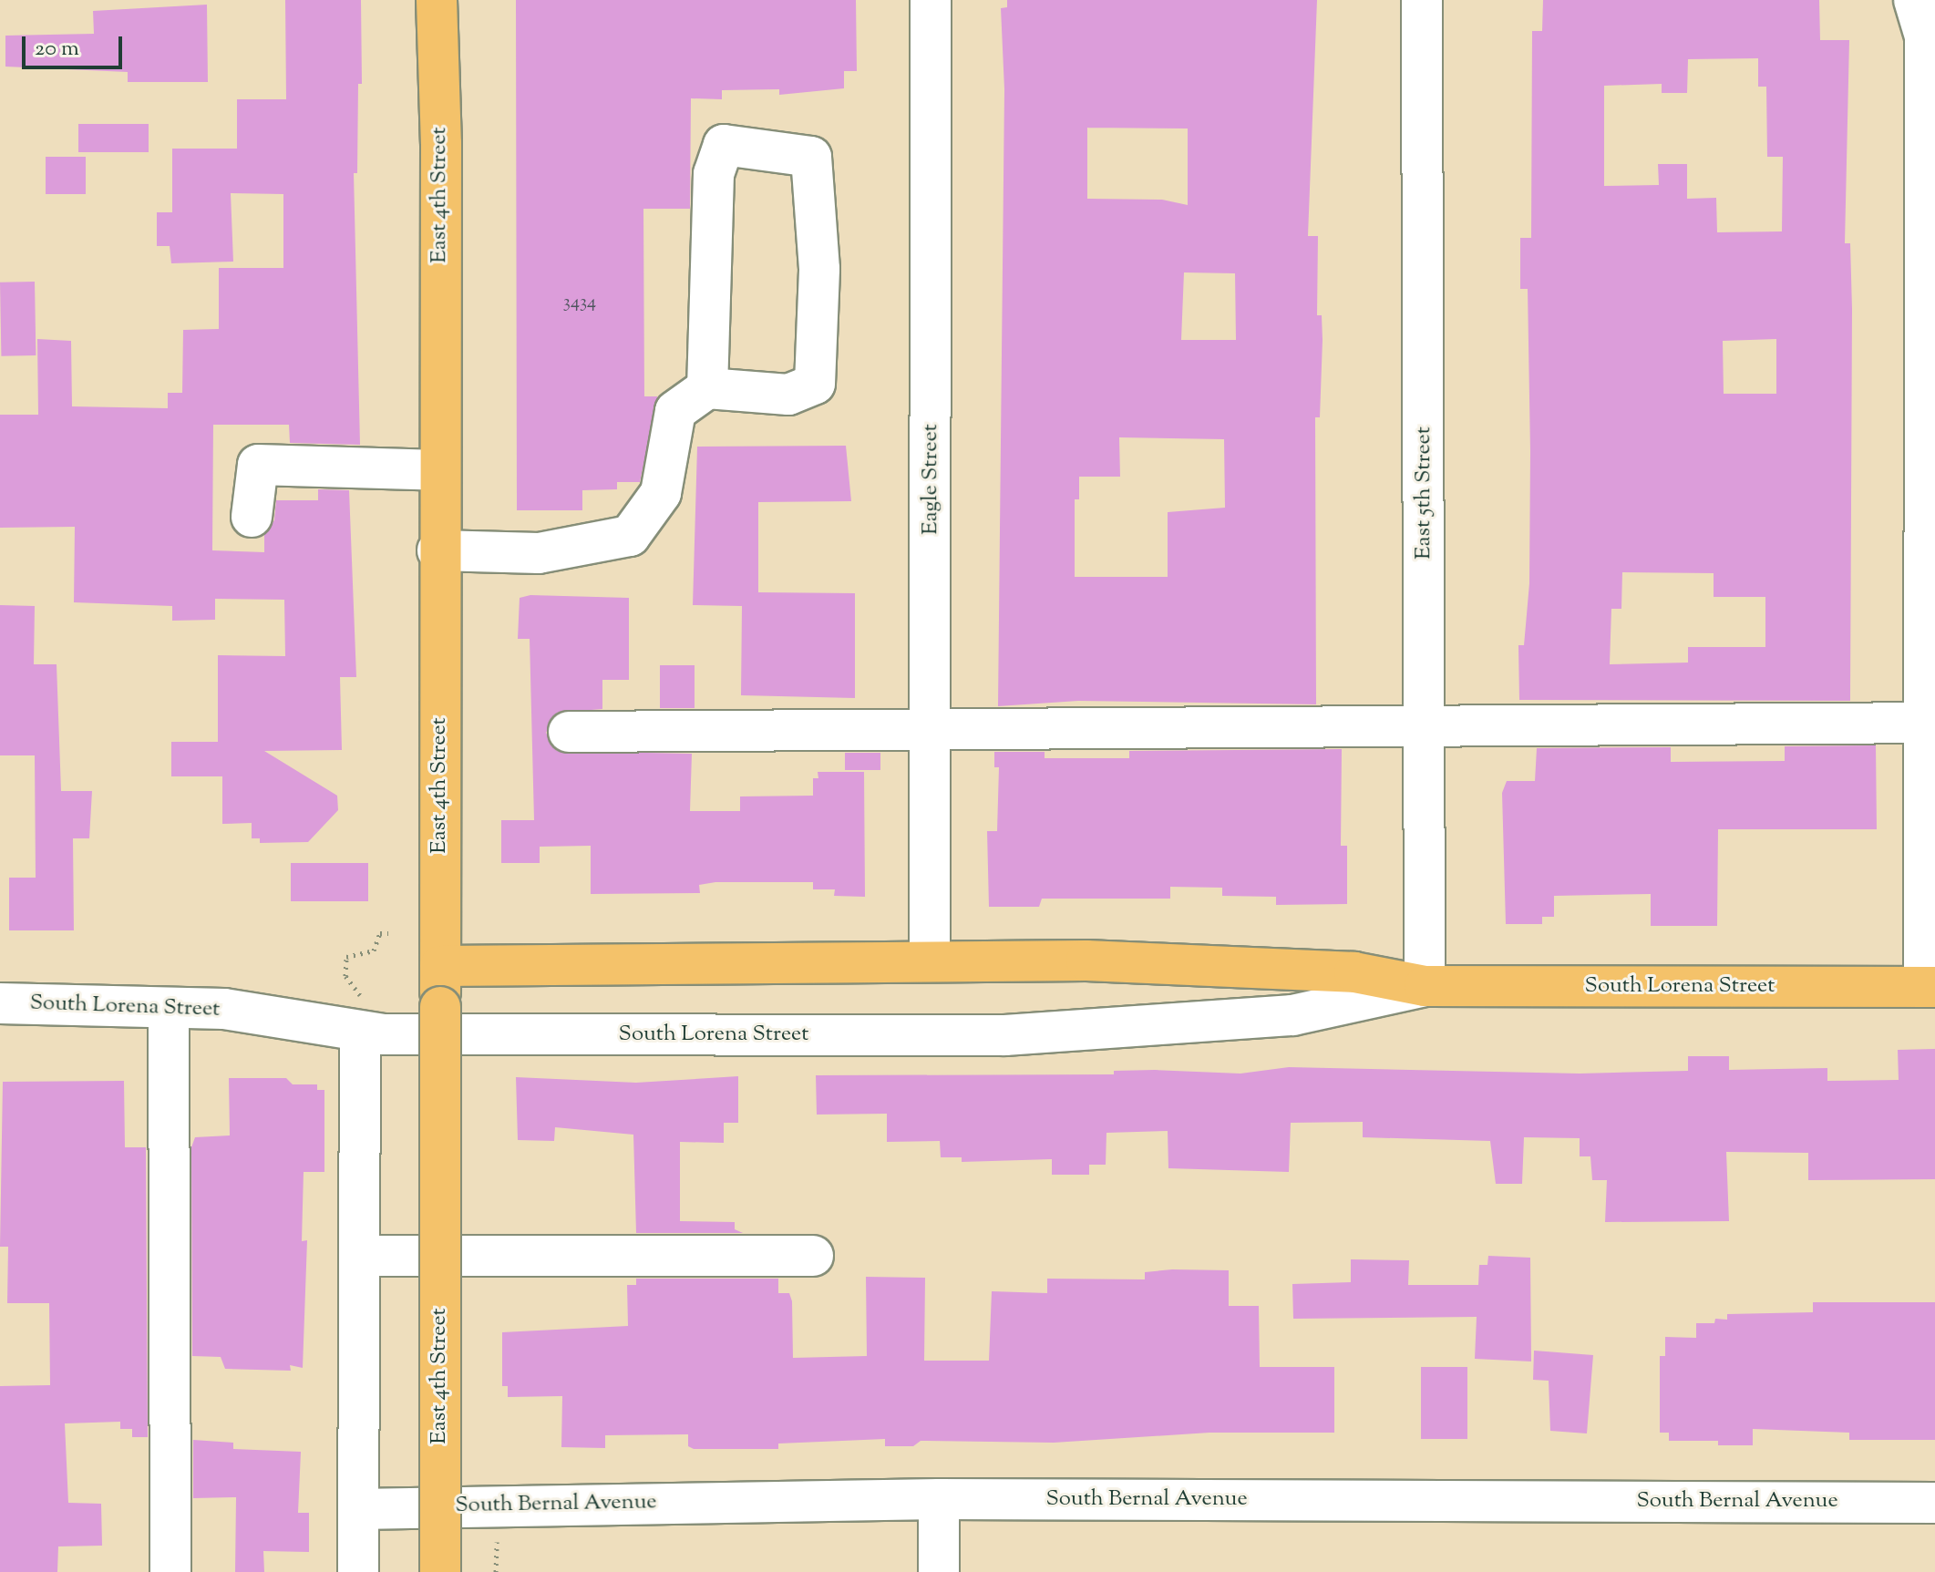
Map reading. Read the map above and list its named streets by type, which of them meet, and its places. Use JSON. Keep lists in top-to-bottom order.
{
  "streets": {
    "main road": ["East 4th Street", "South Lorena Street"],
    "street": ["Eagle Street", "East 5th Street", "South Bernal Avenue"]
  },
  "crossings": [
    ["East 4th Street", "South Lorena Street"],
    ["Eagle Street", "South Lorena Street"],
    ["East 5th Street", "South Lorena Street"]
  ],
  "house_numbers": ["3434"],
  "scale_bar": "20 m"
}
